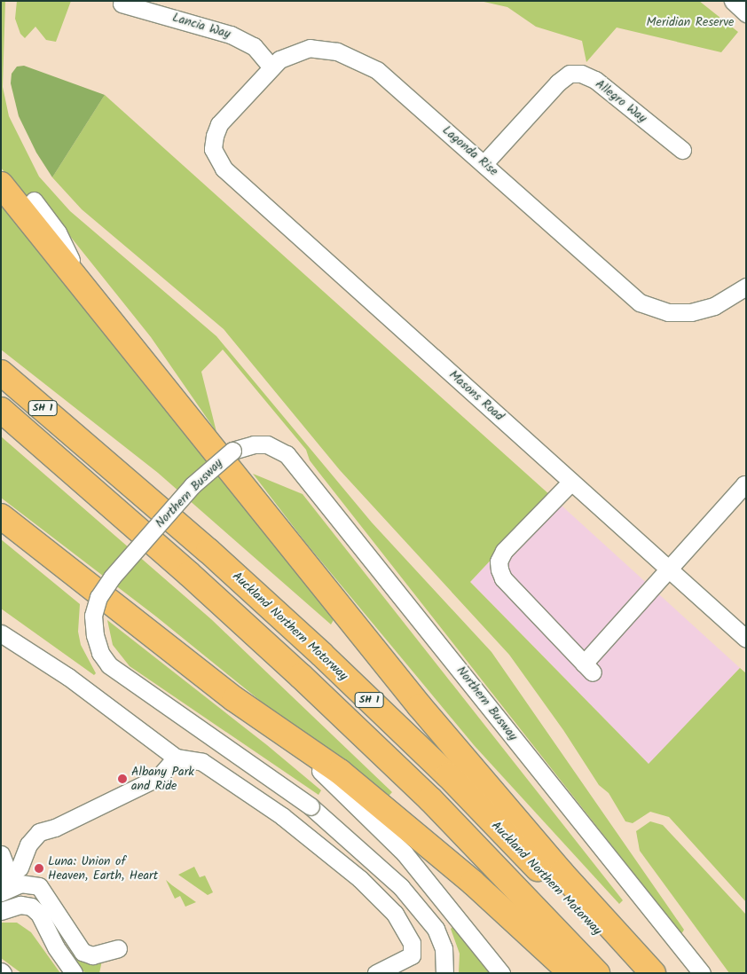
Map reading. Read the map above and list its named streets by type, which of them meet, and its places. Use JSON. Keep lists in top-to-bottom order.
{
  "streets": {
    "highway": ["SH 1", "Auckland Northern Motorway"],
    "street": [
      "Lancia Way",
      "Allegro Way",
      "Lagonda Rise",
      "Masons Road",
      "Northern Busway"
    ]
  },
  "crossings": [
    ["Lancia Way", "Lagonda Rise"],
    ["Allegro Way", "Lagonda Rise"],
    ["Lagonda Rise", "Masons Road"]
  ],
  "parks": ["Meridian Reserve"],
  "places": ["Albany Park and Ride", "Luna: Union of Heaven, Earth, Heart"]
}
